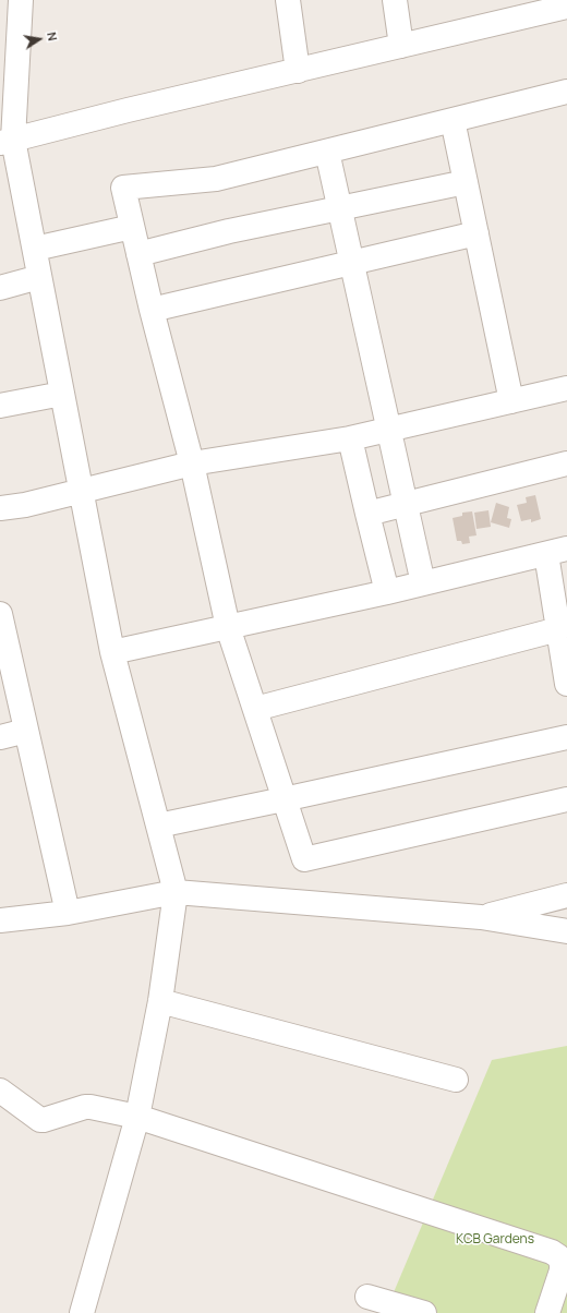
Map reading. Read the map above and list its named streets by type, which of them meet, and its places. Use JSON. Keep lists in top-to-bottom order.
{
  "parks": ["KCB Gardens"],
  "north": "right"
}
